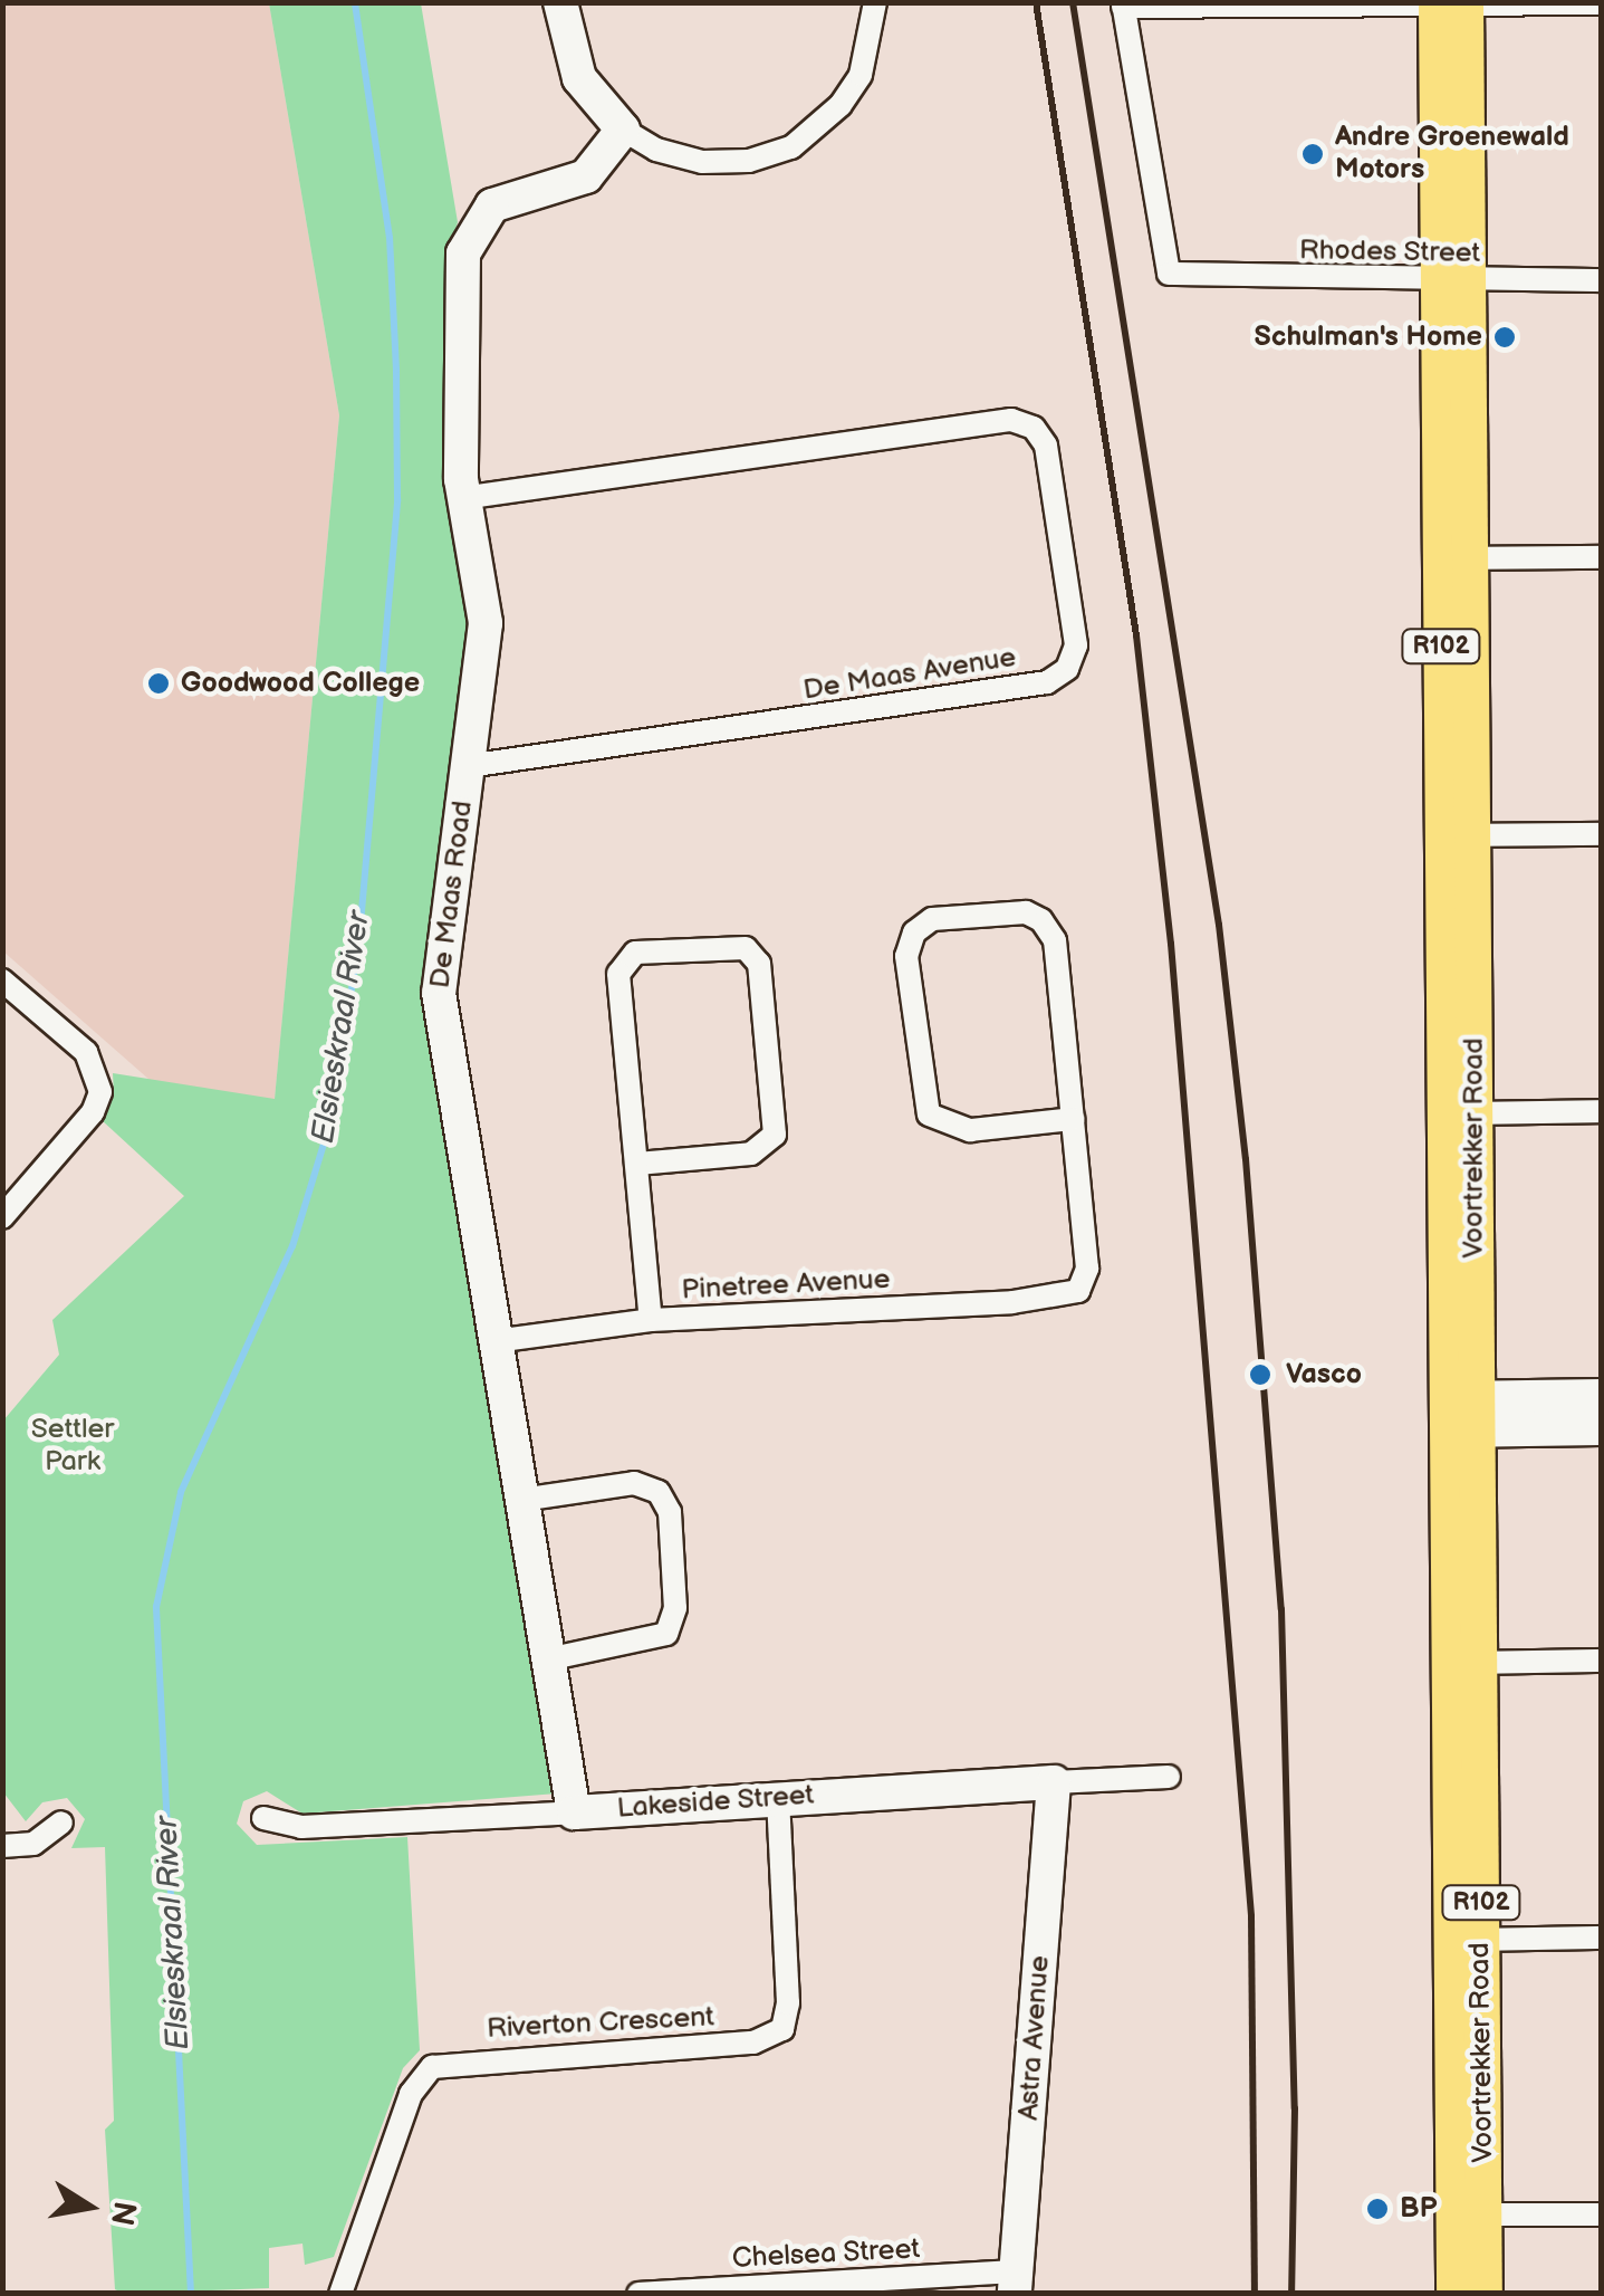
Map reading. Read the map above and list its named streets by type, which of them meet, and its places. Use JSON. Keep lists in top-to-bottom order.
{
  "streets": {
    "main road": ["R102", "Voortrekker Road"],
    "street": [
      "Rhodes Street",
      "De Maas Avenue",
      "De Maas Road",
      "Pinetree Avenue",
      "Lakeside Street",
      "Riverton Crescent",
      "Astra Avenue",
      "Chelsea Street"
    ]
  },
  "crossings": [
    ["Rhodes Street", "Voortrekker Road"],
    ["De Maas Avenue", "De Maas Road"],
    ["De Maas Road", "Pinetree Avenue"],
    ["De Maas Road", "Lakeside Street"],
    ["Lakeside Street", "Riverton Crescent"],
    ["Lakeside Street", "Astra Avenue"],
    ["Astra Avenue", "Chelsea Street"]
  ],
  "water": ["Elsieskraal River"],
  "parks": ["Settler Park"],
  "places": [
    "Andre Groenewald Motors",
    "Schulman's Home",
    "Goodwood College",
    "Vasco",
    "BP"
  ],
  "north": "right"
}
